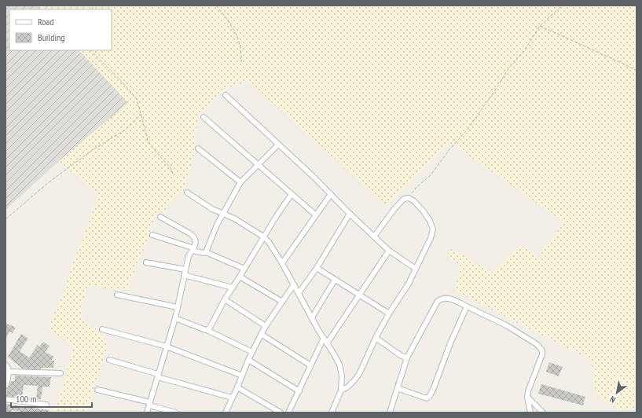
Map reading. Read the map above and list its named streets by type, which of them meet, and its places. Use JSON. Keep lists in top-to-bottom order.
{
  "legend": ["Road", "Building"],
  "scale_bar": "100 m",
  "north": "bottom left"
}
